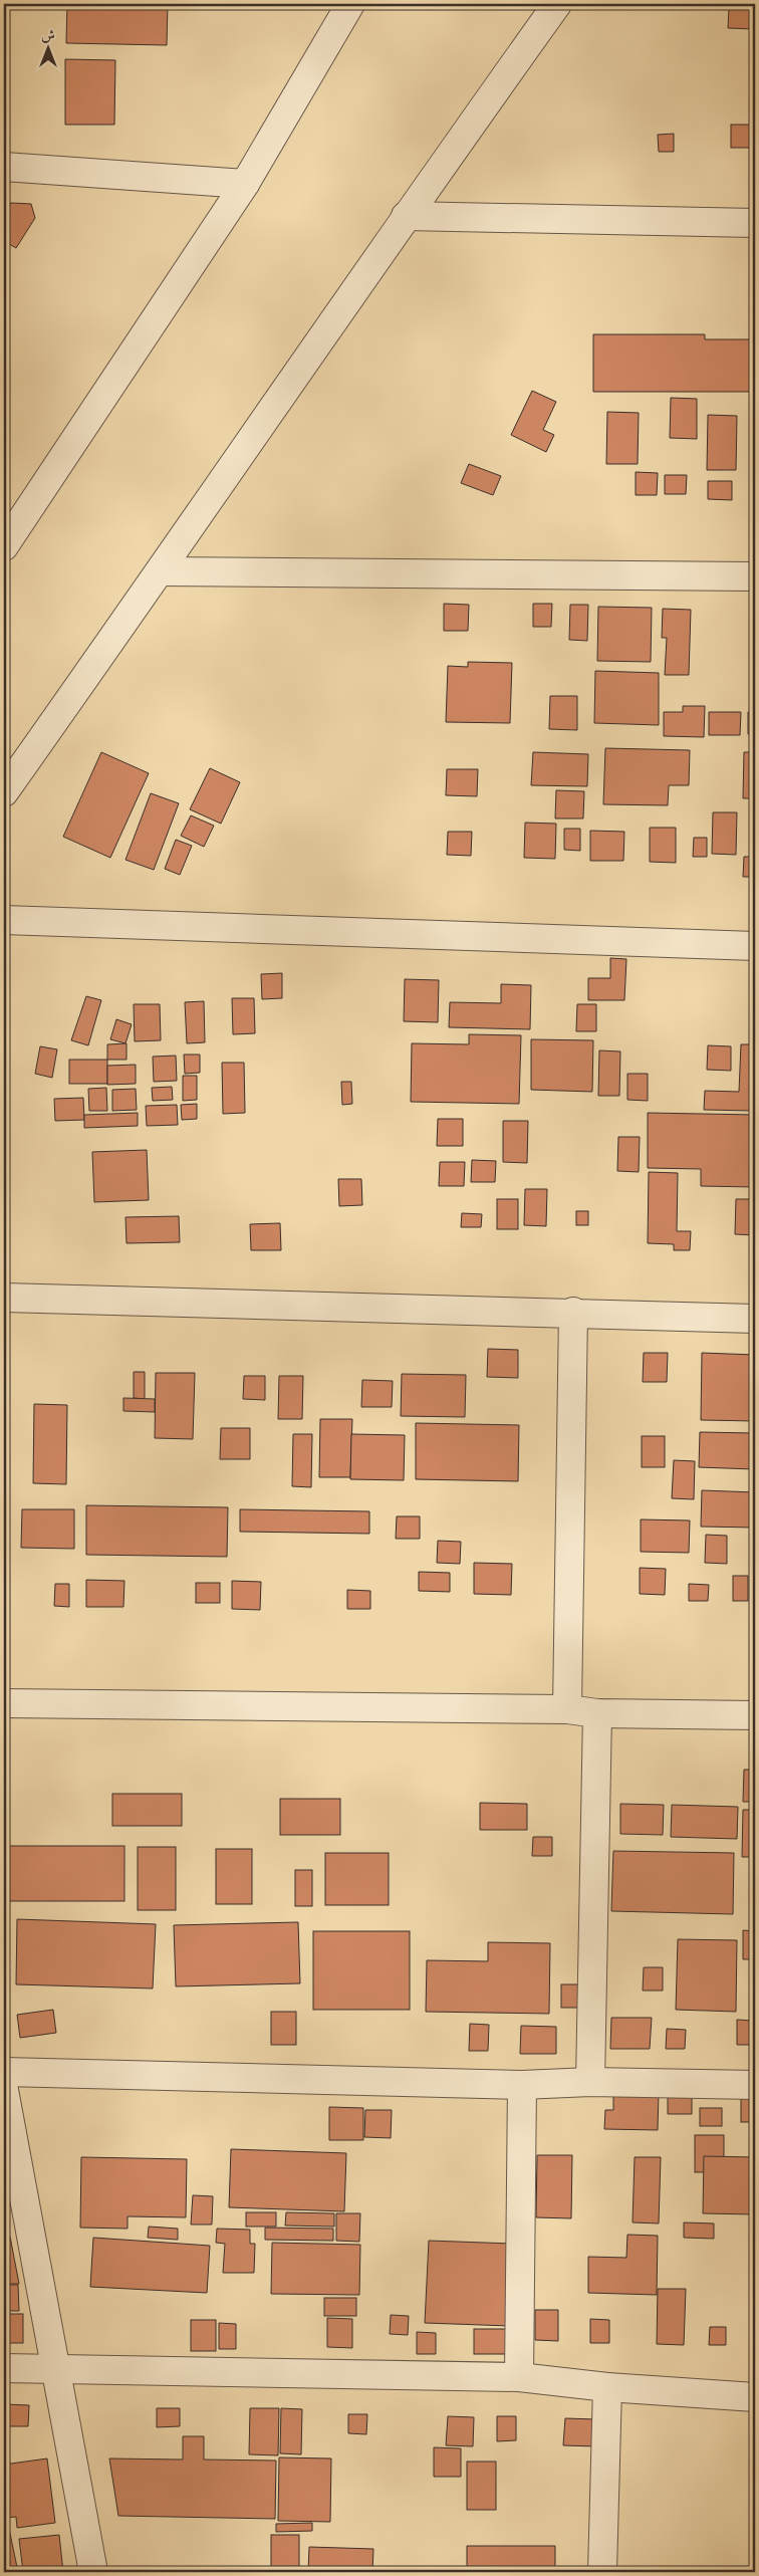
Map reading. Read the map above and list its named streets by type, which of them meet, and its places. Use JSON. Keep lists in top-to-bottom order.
{
  "north": "top"
}
